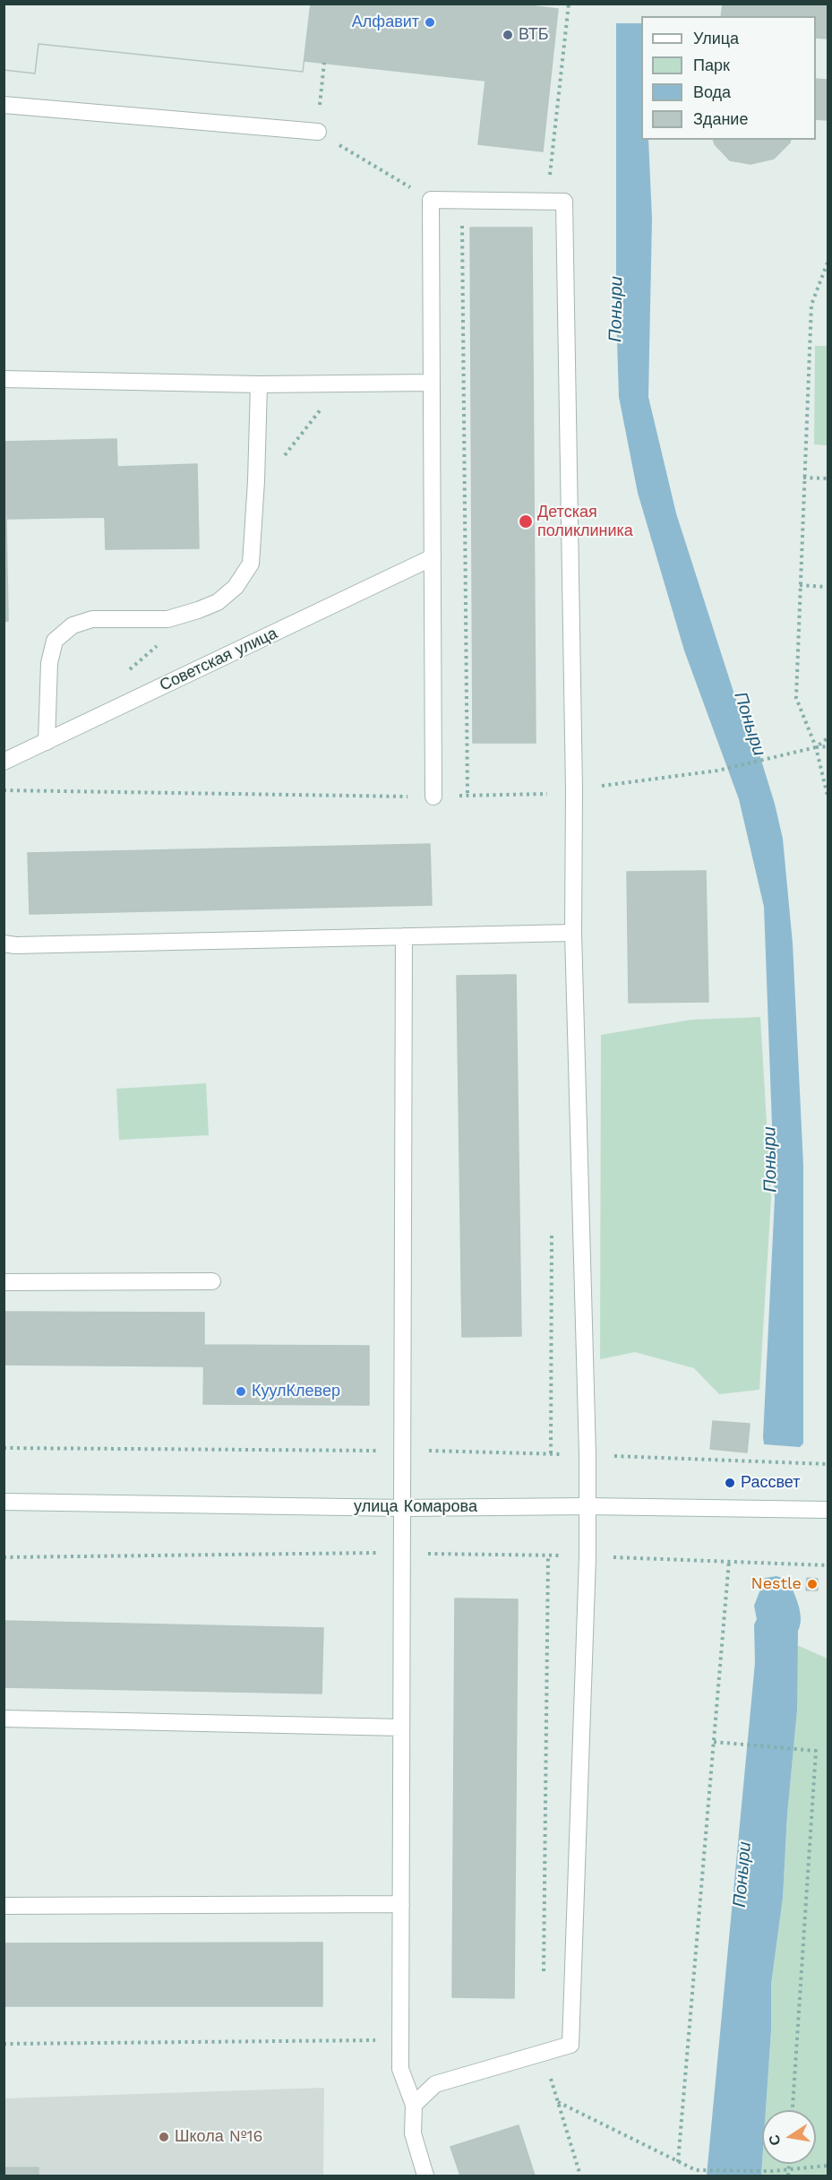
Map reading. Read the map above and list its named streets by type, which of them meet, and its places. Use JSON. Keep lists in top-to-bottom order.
{
  "streets": {
    "street": ["Советская улица", "улица Комарова"]
  },
  "water": ["Поныри"],
  "places": [
    "Алфавит",
    "ВТБ",
    "Детская поликлиника",
    "КуулКлевер",
    "Рассвет",
    "Nestle",
    "Школа №16"
  ],
  "legend": [
    "Улица",
    "Парк",
    "Вода",
    "Здание"
  ],
  "north": "left"
}
